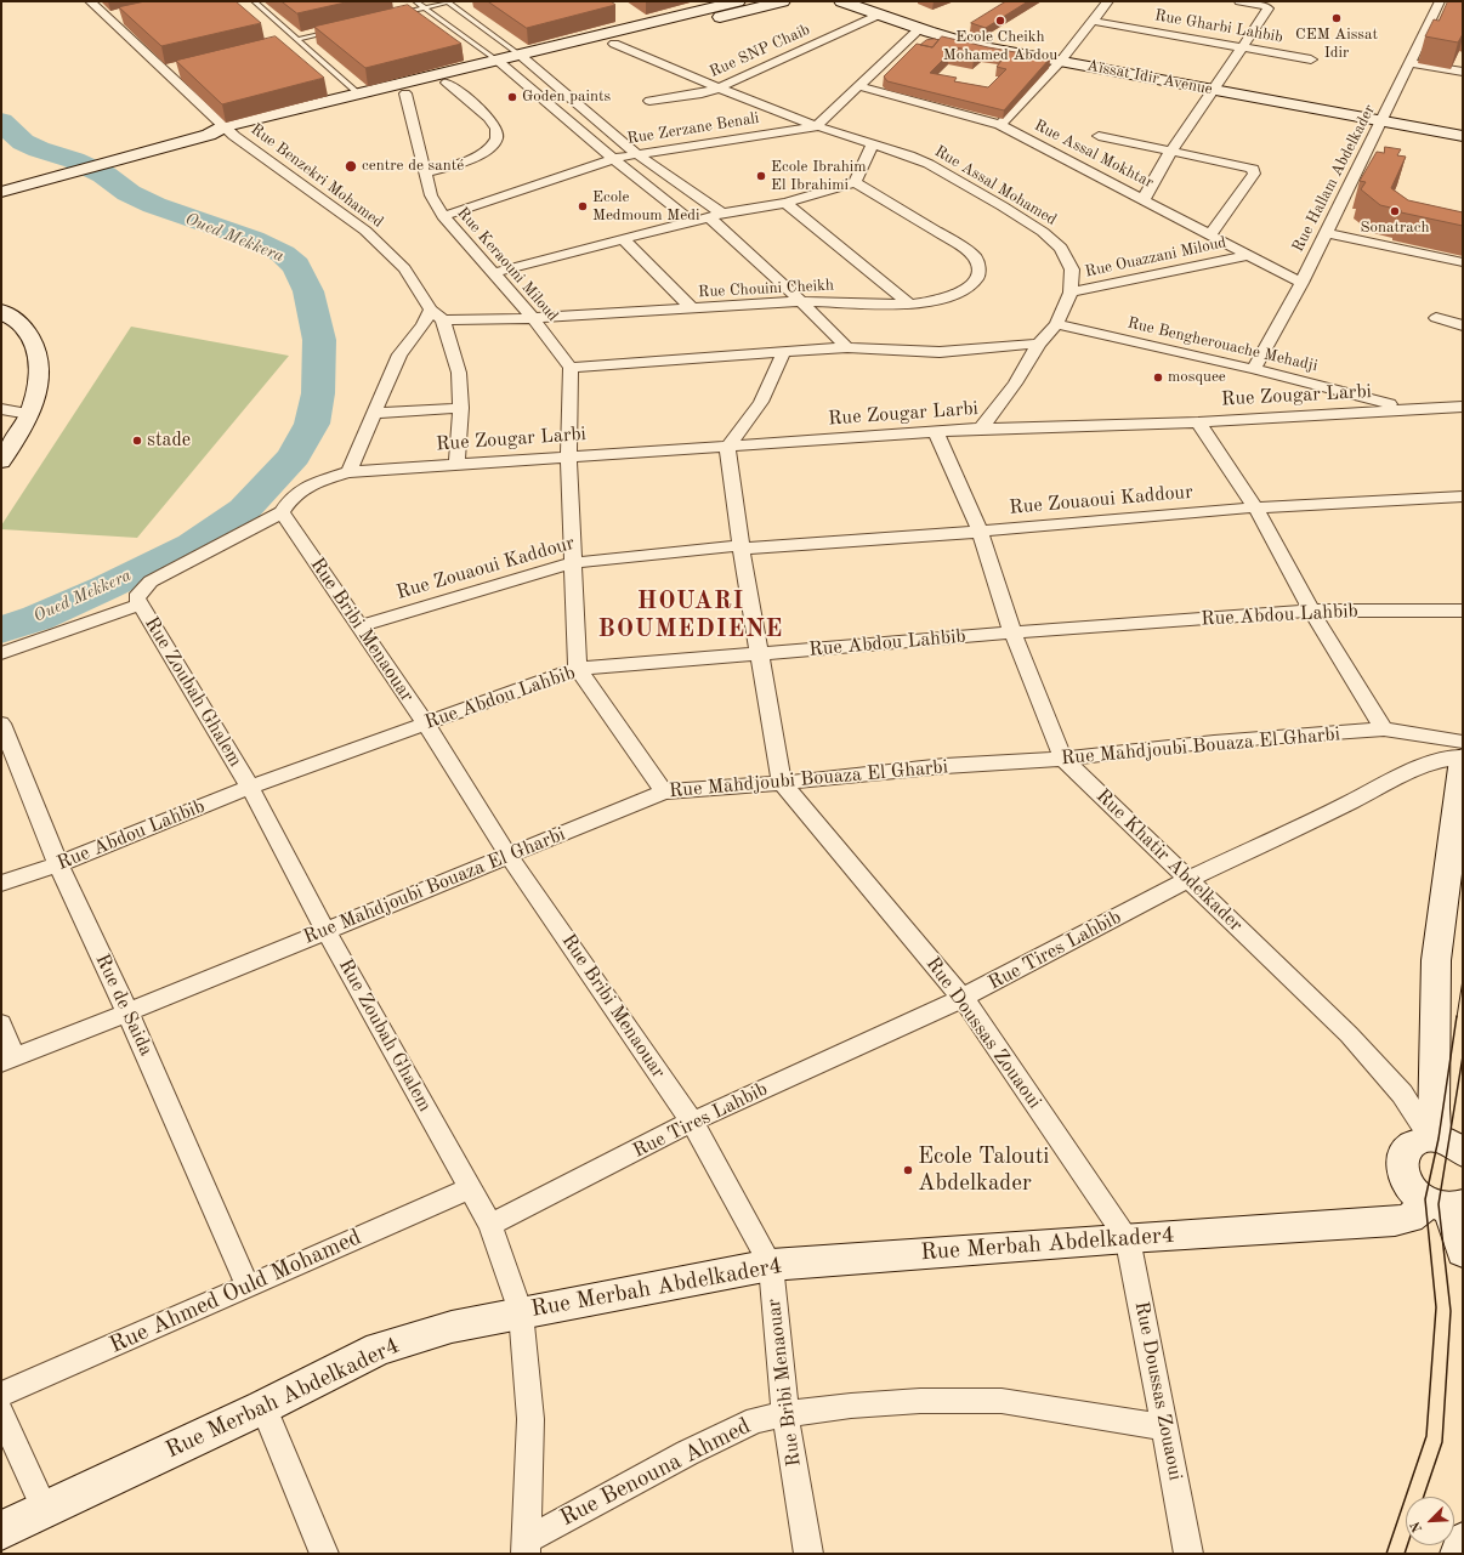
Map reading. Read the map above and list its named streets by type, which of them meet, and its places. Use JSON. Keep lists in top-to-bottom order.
{
  "streets": {
    "street": [
      "Rue Gharbi Lahbib",
      "Rue SNP Chaib",
      "Aïssat Idir Avenue",
      "Rue Zerzane Benali",
      "Rue Assal Mokhtar",
      "Rue Benzekri Mohamed",
      "Rue Hallam Abdelkader",
      "Rue Assal Mohamed",
      "Rue Ouazzani Miloud",
      "Rue Keraouni Miloud",
      "Rue Chouini Cheikh",
      "Rue Bengherouache Mehadji",
      "Rue Zougar Larbi",
      "Rue Zouaoui Kaddour",
      "Rue Abdou Lahbib",
      "Rue Bribi Menaouar",
      "Rue Zoubah Ghalem",
      "Rue Mahdjoubi Bouaza El Gharbi",
      "Rue Khatir Abdelkader",
      "Rue Tires Lahbib",
      "Rue de Saida",
      "Rue Doussas Zouaoui",
      "Rue Merbah Abdelkader4",
      "Rue Ahmed Ould Mohamed",
      "Rue Benouna Ahmed"
    ]
  },
  "crossings": [
    ["Rue SNP Chaib", "Aïssat Idir Avenue"],
    ["Rue SNP Chaib", "Rue Assal Mohamed"],
    ["Aïssat Idir Avenue", "Rue Hallam Abdelkader"],
    ["Rue Zerzane Benali", "Rue Assal Mohamed"],
    ["Rue Zerzane Benali", "Rue Keraouni Miloud"],
    ["Rue Assal Mokhtar", "Rue Hallam Abdelkader"],
    ["Rue Assal Mokhtar", "Rue Ouazzani Miloud"],
    ["Rue Benzekri Mohamed", "Rue Chouini Cheikh"],
    ["Rue Hallam Abdelkader", "Rue Bengherouache Mehadji"],
    ["Rue Assal Mohamed", "Rue Ouazzani Miloud"],
    ["Rue Assal Mohamed", "Rue Bengherouache Mehadji"],
    ["Rue Assal Mohamed", "Rue Zougar Larbi"],
    ["Rue Keraouni Miloud", "Rue Chouini Cheikh"],
    ["Rue Bengherouache Mehadji", "Rue Zougar Larbi"],
    ["Rue Zougar Larbi", "Rue Bribi Menaouar"],
    ["Rue Zougar Larbi", "Rue Zoubah Ghalem"],
    ["Rue Zougar Larbi", "Rue Khatir Abdelkader"],
    ["Rue Zougar Larbi", "Rue Doussas Zouaoui"],
    ["Rue Zouaoui Kaddour", "Rue Bribi Menaouar"],
    ["Rue Zouaoui Kaddour", "Rue Khatir Abdelkader"],
    ["Rue Zouaoui Kaddour", "Rue Doussas Zouaoui"],
    ["Rue Abdou Lahbib", "Rue Bribi Menaouar"],
    ["Rue Abdou Lahbib", "Rue Zoubah Ghalem"],
    ["Rue Abdou Lahbib", "Rue Khatir Abdelkader"],
    ["Rue Abdou Lahbib", "Rue de Saida"],
    ["Rue Abdou Lahbib", "Rue Doussas Zouaoui"],
    ["Rue Bribi Menaouar", "Rue Zoubah Ghalem"],
    ["Rue Bribi Menaouar", "Rue Mahdjoubi Bouaza El Gharbi"],
    ["Rue Bribi Menaouar", "Rue Tires Lahbib"],
    ["Rue Bribi Menaouar", "Rue Merbah Abdelkader4"],
    ["Rue Bribi Menaouar", "Rue Benouna Ahmed"],
    ["Rue Zoubah Ghalem", "Rue Mahdjoubi Bouaza El Gharbi"],
    ["Rue Zoubah Ghalem", "Rue Tires Lahbib"],
    ["Rue Zoubah Ghalem", "Rue Merbah Abdelkader4"],
    ["Rue Zoubah Ghalem", "Rue Ahmed Ould Mohamed"],
    ["Rue Zoubah Ghalem", "Rue Benouna Ahmed"],
    ["Rue Mahdjoubi Bouaza El Gharbi", "Rue Khatir Abdelkader"],
    ["Rue Mahdjoubi Bouaza El Gharbi", "Rue de Saida"],
    ["Rue Mahdjoubi Bouaza El Gharbi", "Rue Doussas Zouaoui"],
    ["Rue Khatir Abdelkader", "Rue Tires Lahbib"],
    ["Rue Tires Lahbib", "Rue Doussas Zouaoui"],
    ["Rue de Saida", "Rue Ahmed Ould Mohamed"],
    ["Rue Doussas Zouaoui", "Rue Merbah Abdelkader4"],
    ["Rue Doussas Zouaoui", "Rue Benouna Ahmed"]
  ],
  "districts": ["HOUARI BOUMEDIENE"],
  "water": ["Oued Mekkera"],
  "places": [
    "CEM Aissat Idir",
    "Ecole Cheikh Mohamed Abdou",
    "Goden paints",
    "centre de santé",
    "Ecole Ibrahim El Ibrahimi",
    "Ecole Medmoum Medi",
    "Sonatrach",
    "mosquee",
    "stade",
    "Ecole Talouti Abdelkader"
  ],
  "north": "bottom left"
}
